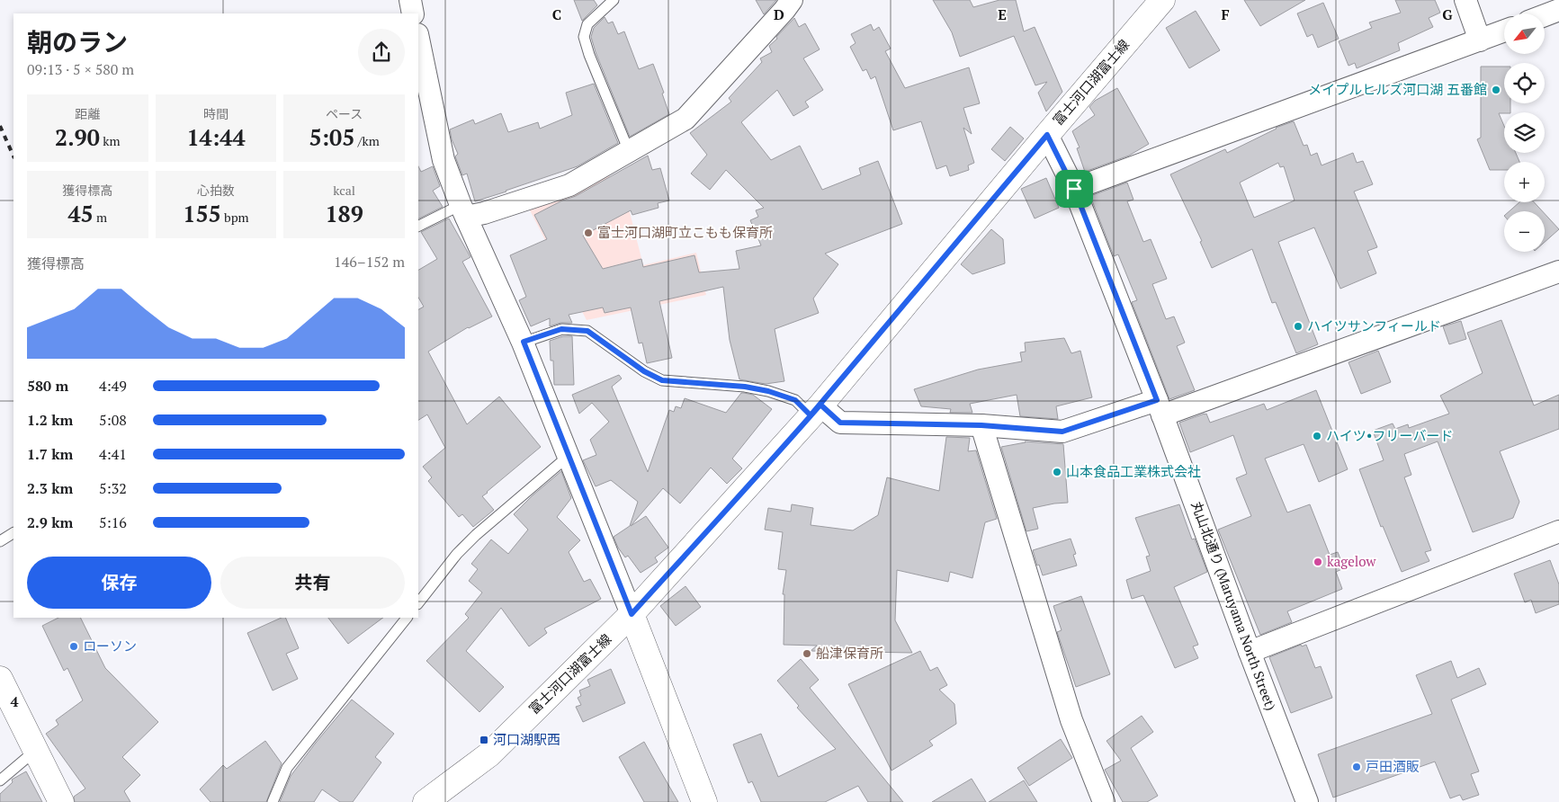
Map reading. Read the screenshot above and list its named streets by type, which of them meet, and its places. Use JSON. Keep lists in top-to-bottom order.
{
  "streets": {
    "main road": ["富士河口湖富士線"],
    "street": ["丸山北通り (Maruyama North Street)"]
  },
  "crossings": [
    ["富士河口湖富士線", "丸山北通り (Maruyama North Street)"]
  ],
  "places": {
    "other": [
      "メイプルヒルズ河口湖 五番館",
      "富士河口湖町立こもも保育所",
      "ハイツサンフィールド",
      "ハイツ•フリーバード",
      "山本食品工業株式会社",
      "kagelow",
      "ローソン",
      "船津保育所",
      "戸田酒販"
    ],
    "transit": ["河口湖駅西"]
  },
  "north": "bottom left",
  "page": {
    "map_buttons": ["+", "−"],
    "heading": ["朝のラン", "09:13 · 5 × 580 m"],
    "stats": [
      ["距離", "2.90 km"],
      ["時間", "14:44"],
      ["ペース", "5:05 /km"],
      ["獲得標高", "45 m"],
      ["心拍数", "155 bpm"],
      ["kcal", "189"]
    ],
    "chart": ["獲得標高", "146–152 m"],
    "list": [
      {
        "name": "580 m",
        "note": "4:49"
      },
      {
        "name": "1.2 km",
        "note": "5:08"
      },
      {
        "name": "1.7 km",
        "note": "4:41"
      },
      {
        "name": "2.3 km",
        "note": "5:32"
      },
      {
        "name": "2.9 km",
        "note": "5:16"
      }
    ],
    "buttons": ["保存", "共有"]
  },
  "grid": {
    "columns": [
      "C",
      "D",
      "E",
      "F",
      "G"
    ],
    "rows": ["4"]
  }
}
